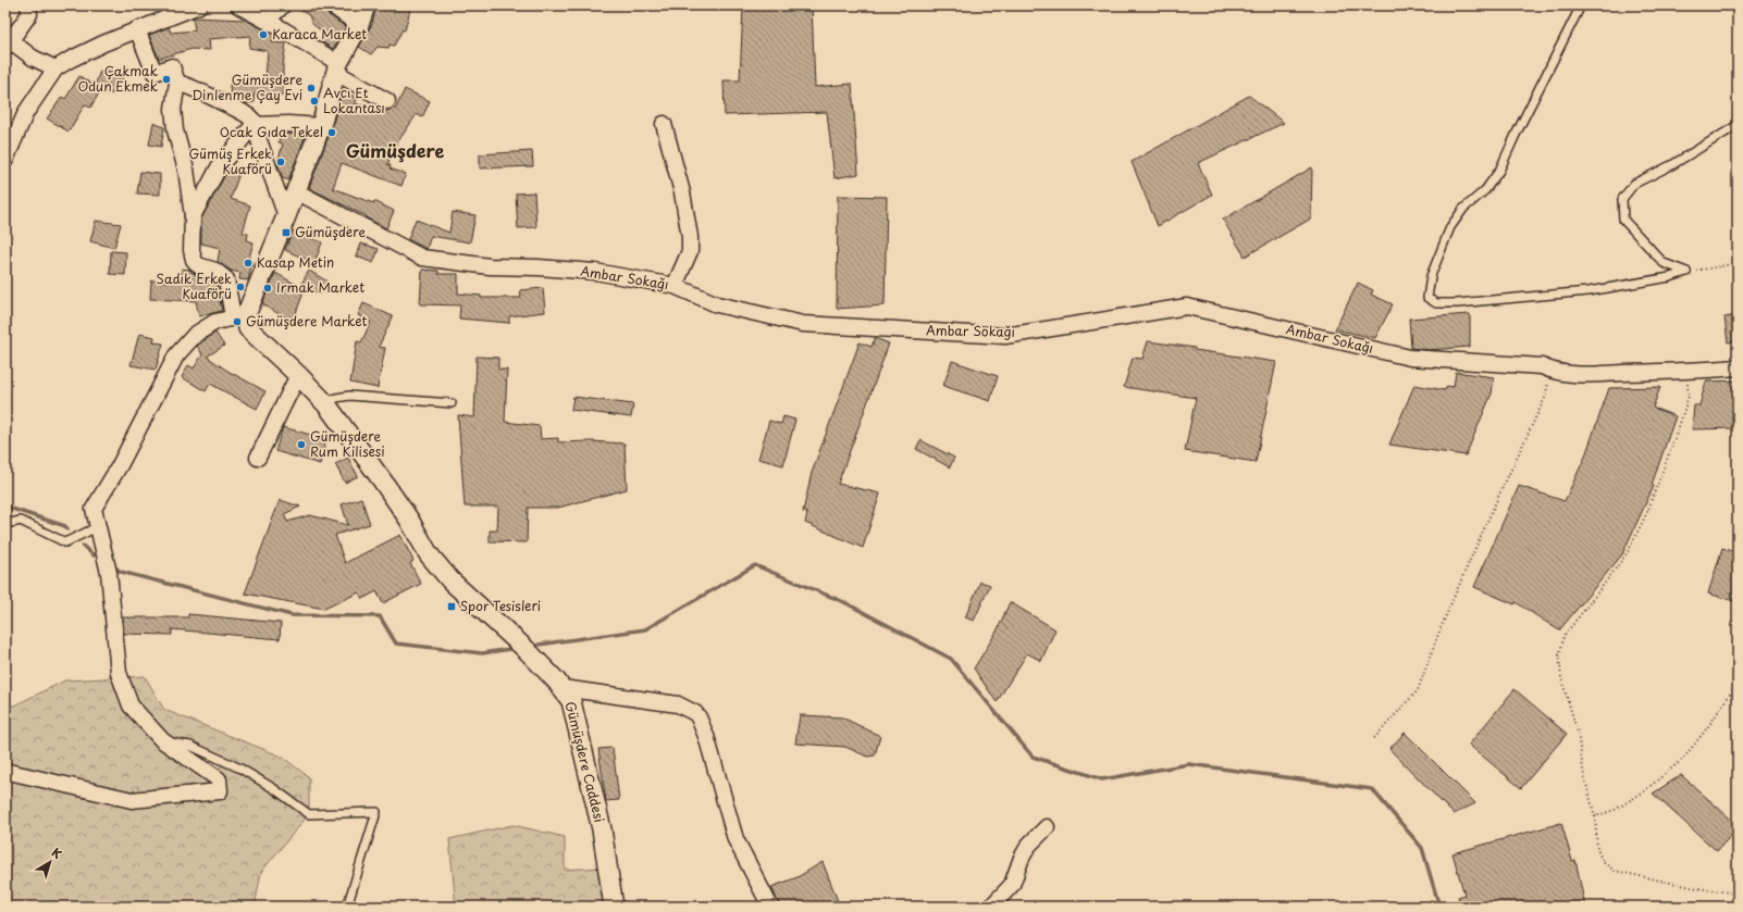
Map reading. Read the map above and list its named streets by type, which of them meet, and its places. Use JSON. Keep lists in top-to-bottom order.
{
  "streets": {
    "street": ["Ambar Sokağı", "Gümüşdere Caddesi"]
  },
  "districts": ["Gümüşdere"],
  "places": {
    "other": [
      "Karaca Market",
      "Çakmak Odun Ekmek",
      "Gümüşdere Dinlenme Çay Evi",
      "Avcı Et Lokantası",
      "Ocak Gıda Tekel",
      "Gümüş Erkek Kuaförü",
      "Kasap Metin",
      "Sadık Erkek Kuaförü",
      "Irmak Market",
      "Gümüşdere Market",
      "Gümüşdere Rum Kilisesi"
    ],
    "transit": ["Gümüşdere", "Spor Tesisleri"]
  },
  "north": "top right"
}
